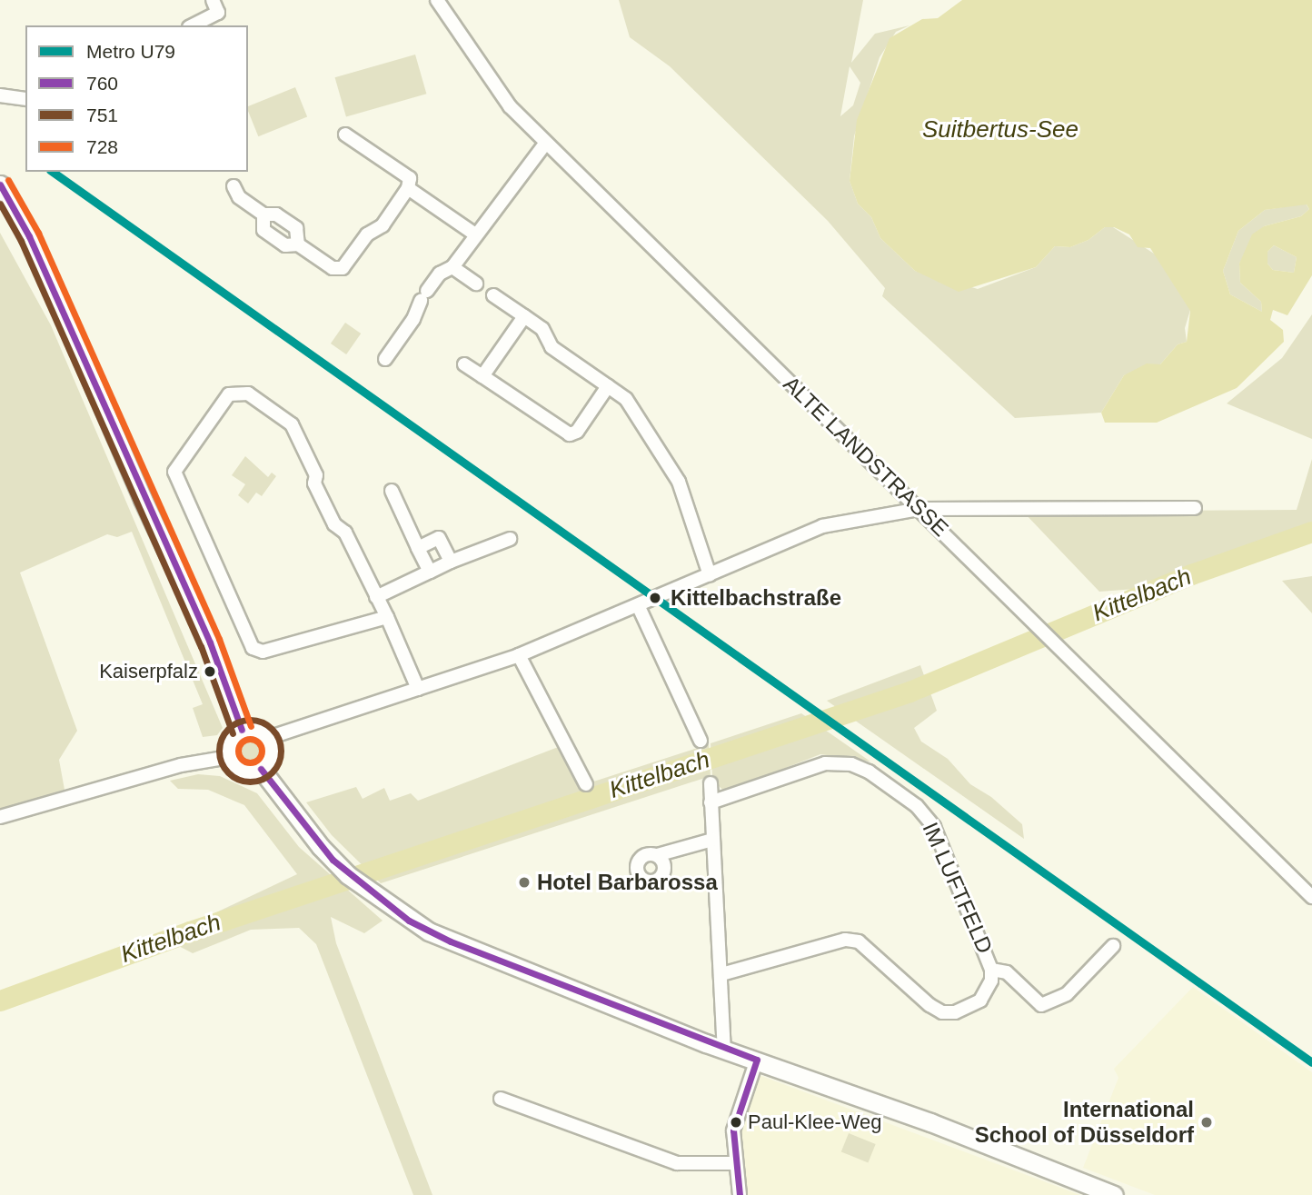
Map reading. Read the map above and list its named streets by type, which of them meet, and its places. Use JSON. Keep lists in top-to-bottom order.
{
  "streets": {
    "street": ["ALTE LANDSTRASSE", "IM LUFTFELD"]
  },
  "water": ["Suitbertus-See", "Kittelbach"],
  "places": [
    "Kittelbachstraße",
    "Kaiserpfalz",
    "Hotel Barbarossa",
    "Paul-Klee-Weg",
    "International School of Düsseldorf"
  ],
  "lines": [
    "metro line U79",
    "transit line 728",
    "transit line 760",
    "transit line 751"
  ],
  "legend": [
    "Metro U79",
    "760",
    "751",
    "728"
  ]
}
